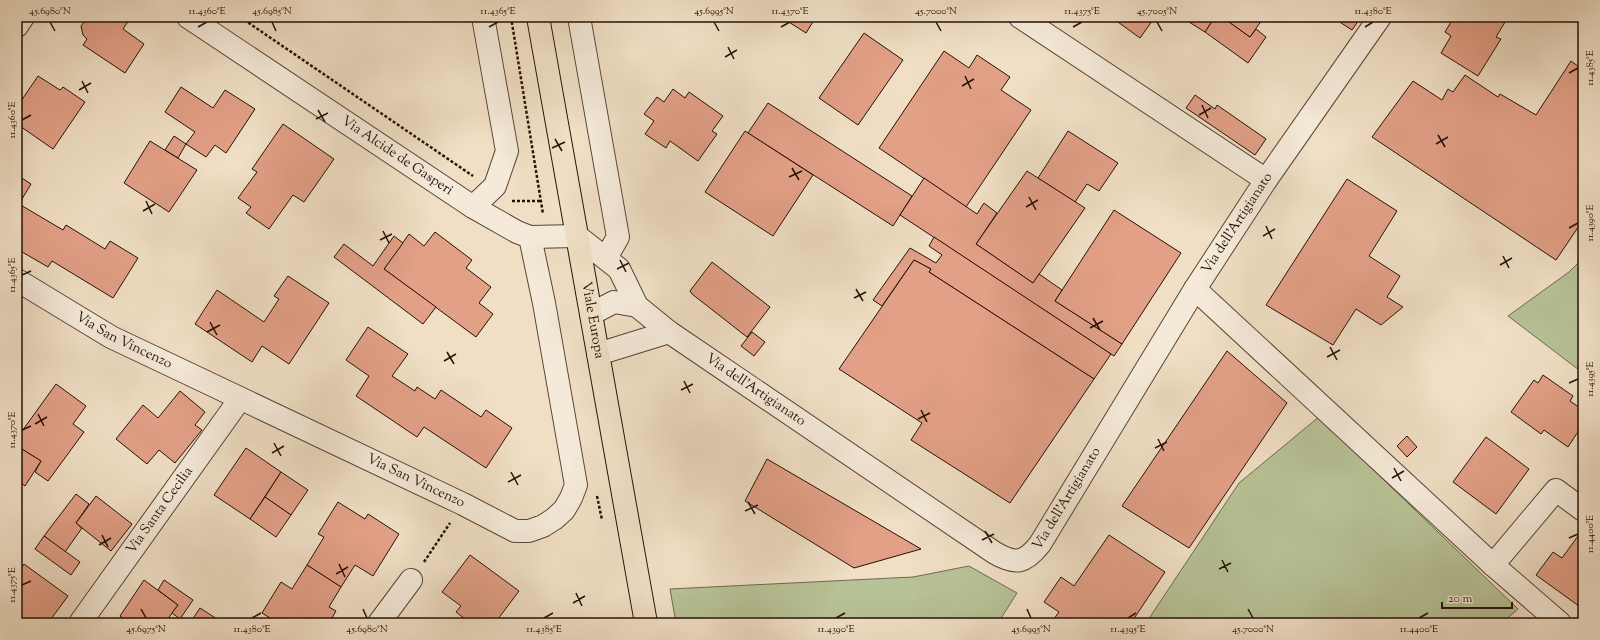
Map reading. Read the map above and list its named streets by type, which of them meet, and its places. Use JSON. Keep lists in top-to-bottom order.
{
  "streets": {
    "main road": ["Viale Europa"],
    "street": [
      "Via Alcide de Gasperi",
      "Via dell'Artigianato",
      "Via San Vincenzo",
      "Via Santa Cecilia"
    ]
  },
  "crossings": [
    ["Via Alcide de Gasperi", "Viale Europa"],
    ["Via Alcide de Gasperi", "Via San Vincenzo"],
    ["Via San Vincenzo", "Via Santa Cecilia"]
  ],
  "scale_bar": "20 m",
  "coordinates": [
    "45.6980°N",
    "11.4360°E",
    "45.6985°N",
    "11.4365°E",
    "45.6995°N",
    "11.4370°E",
    "45.7000°N",
    "11.4375°E",
    "45.7005°N",
    "11.4380°E",
    "11.4385°E",
    "11.4390°E",
    "11.4395°E",
    "11.4400°E",
    "45.6975°N"
  ]
}
